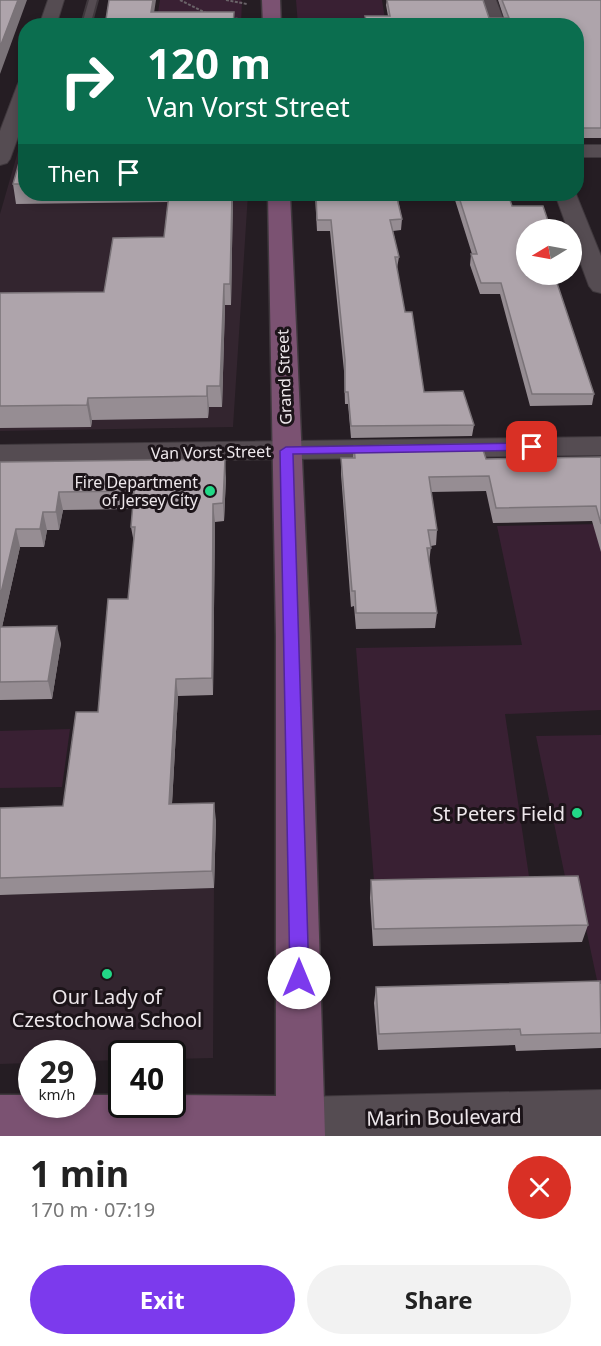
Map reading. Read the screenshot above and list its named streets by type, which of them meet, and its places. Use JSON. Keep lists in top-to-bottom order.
{
  "streets": {
    "street": ["Grand Street", "Van Vorst Street", "Marin Boulevard"]
  },
  "crossings": [
    ["Grand Street", "Van Vorst Street"],
    ["Grand Street", "Marin Boulevard"]
  ],
  "places": ["Fire Department of Jersey City", "St Peters Field", "Our Lady of Czestochowa School"],
  "north": "left",
  "page": {
    "turn": ["120 m", "Van Vorst Street"],
    "then": "Then",
    "speed": "29 km/h",
    "limit": "40",
    "heading": ["1 min", "170 m · 07:19"],
    "buttons": ["Exit", "Share"]
  }
}
